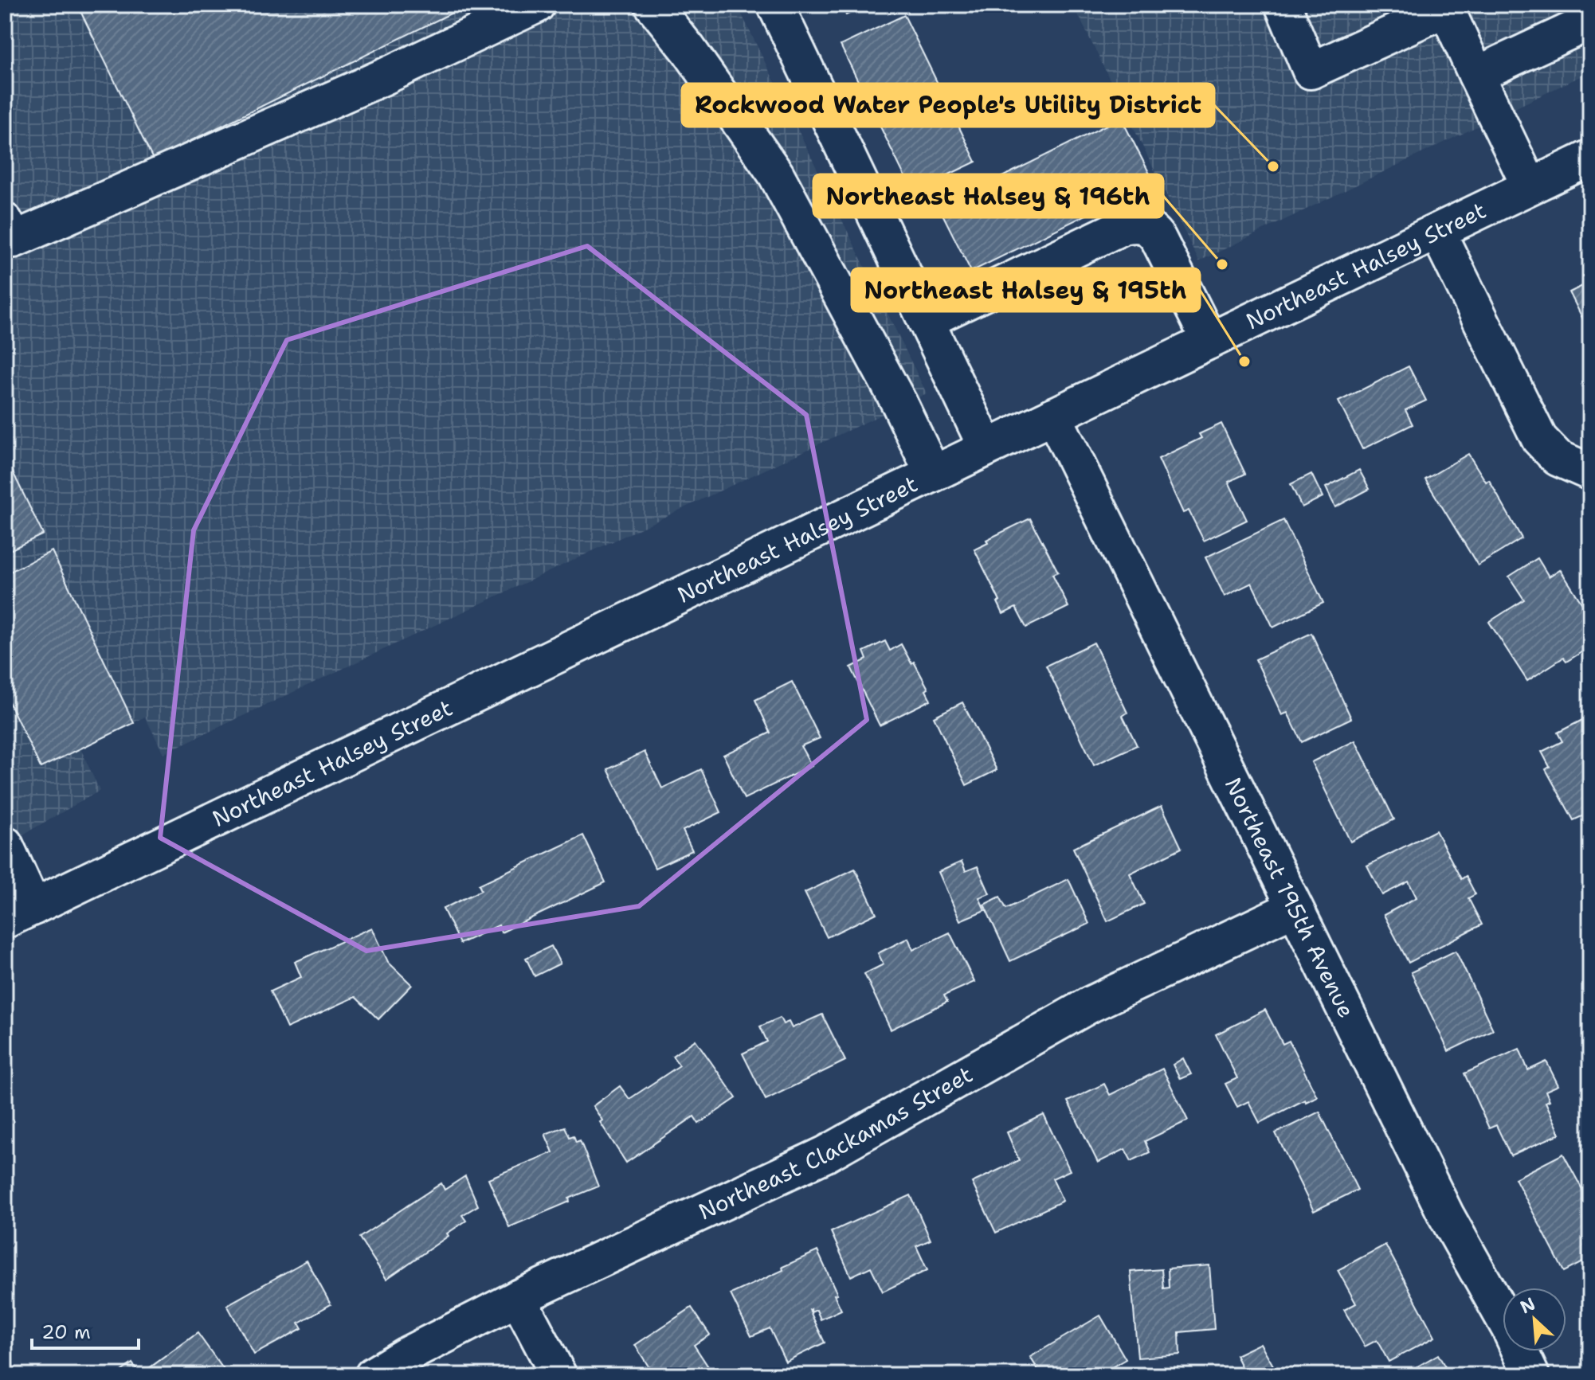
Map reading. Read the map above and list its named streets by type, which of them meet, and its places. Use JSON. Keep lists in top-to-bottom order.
{
  "streets": {
    "street": ["Northeast Halsey Street", "Northeast 195th Avenue", "Northeast Clackamas Street"]
  },
  "crossings": [
    ["Northeast Halsey Street", "Northeast 195th Avenue"],
    ["Northeast 195th Avenue", "Northeast Clackamas Street"]
  ],
  "places": ["Rockwood Water People's Utility District", "Northeast Halsey & 196th", "Northeast Halsey & 195th"],
  "scale_bar": "20 m",
  "north": "top left"
}
